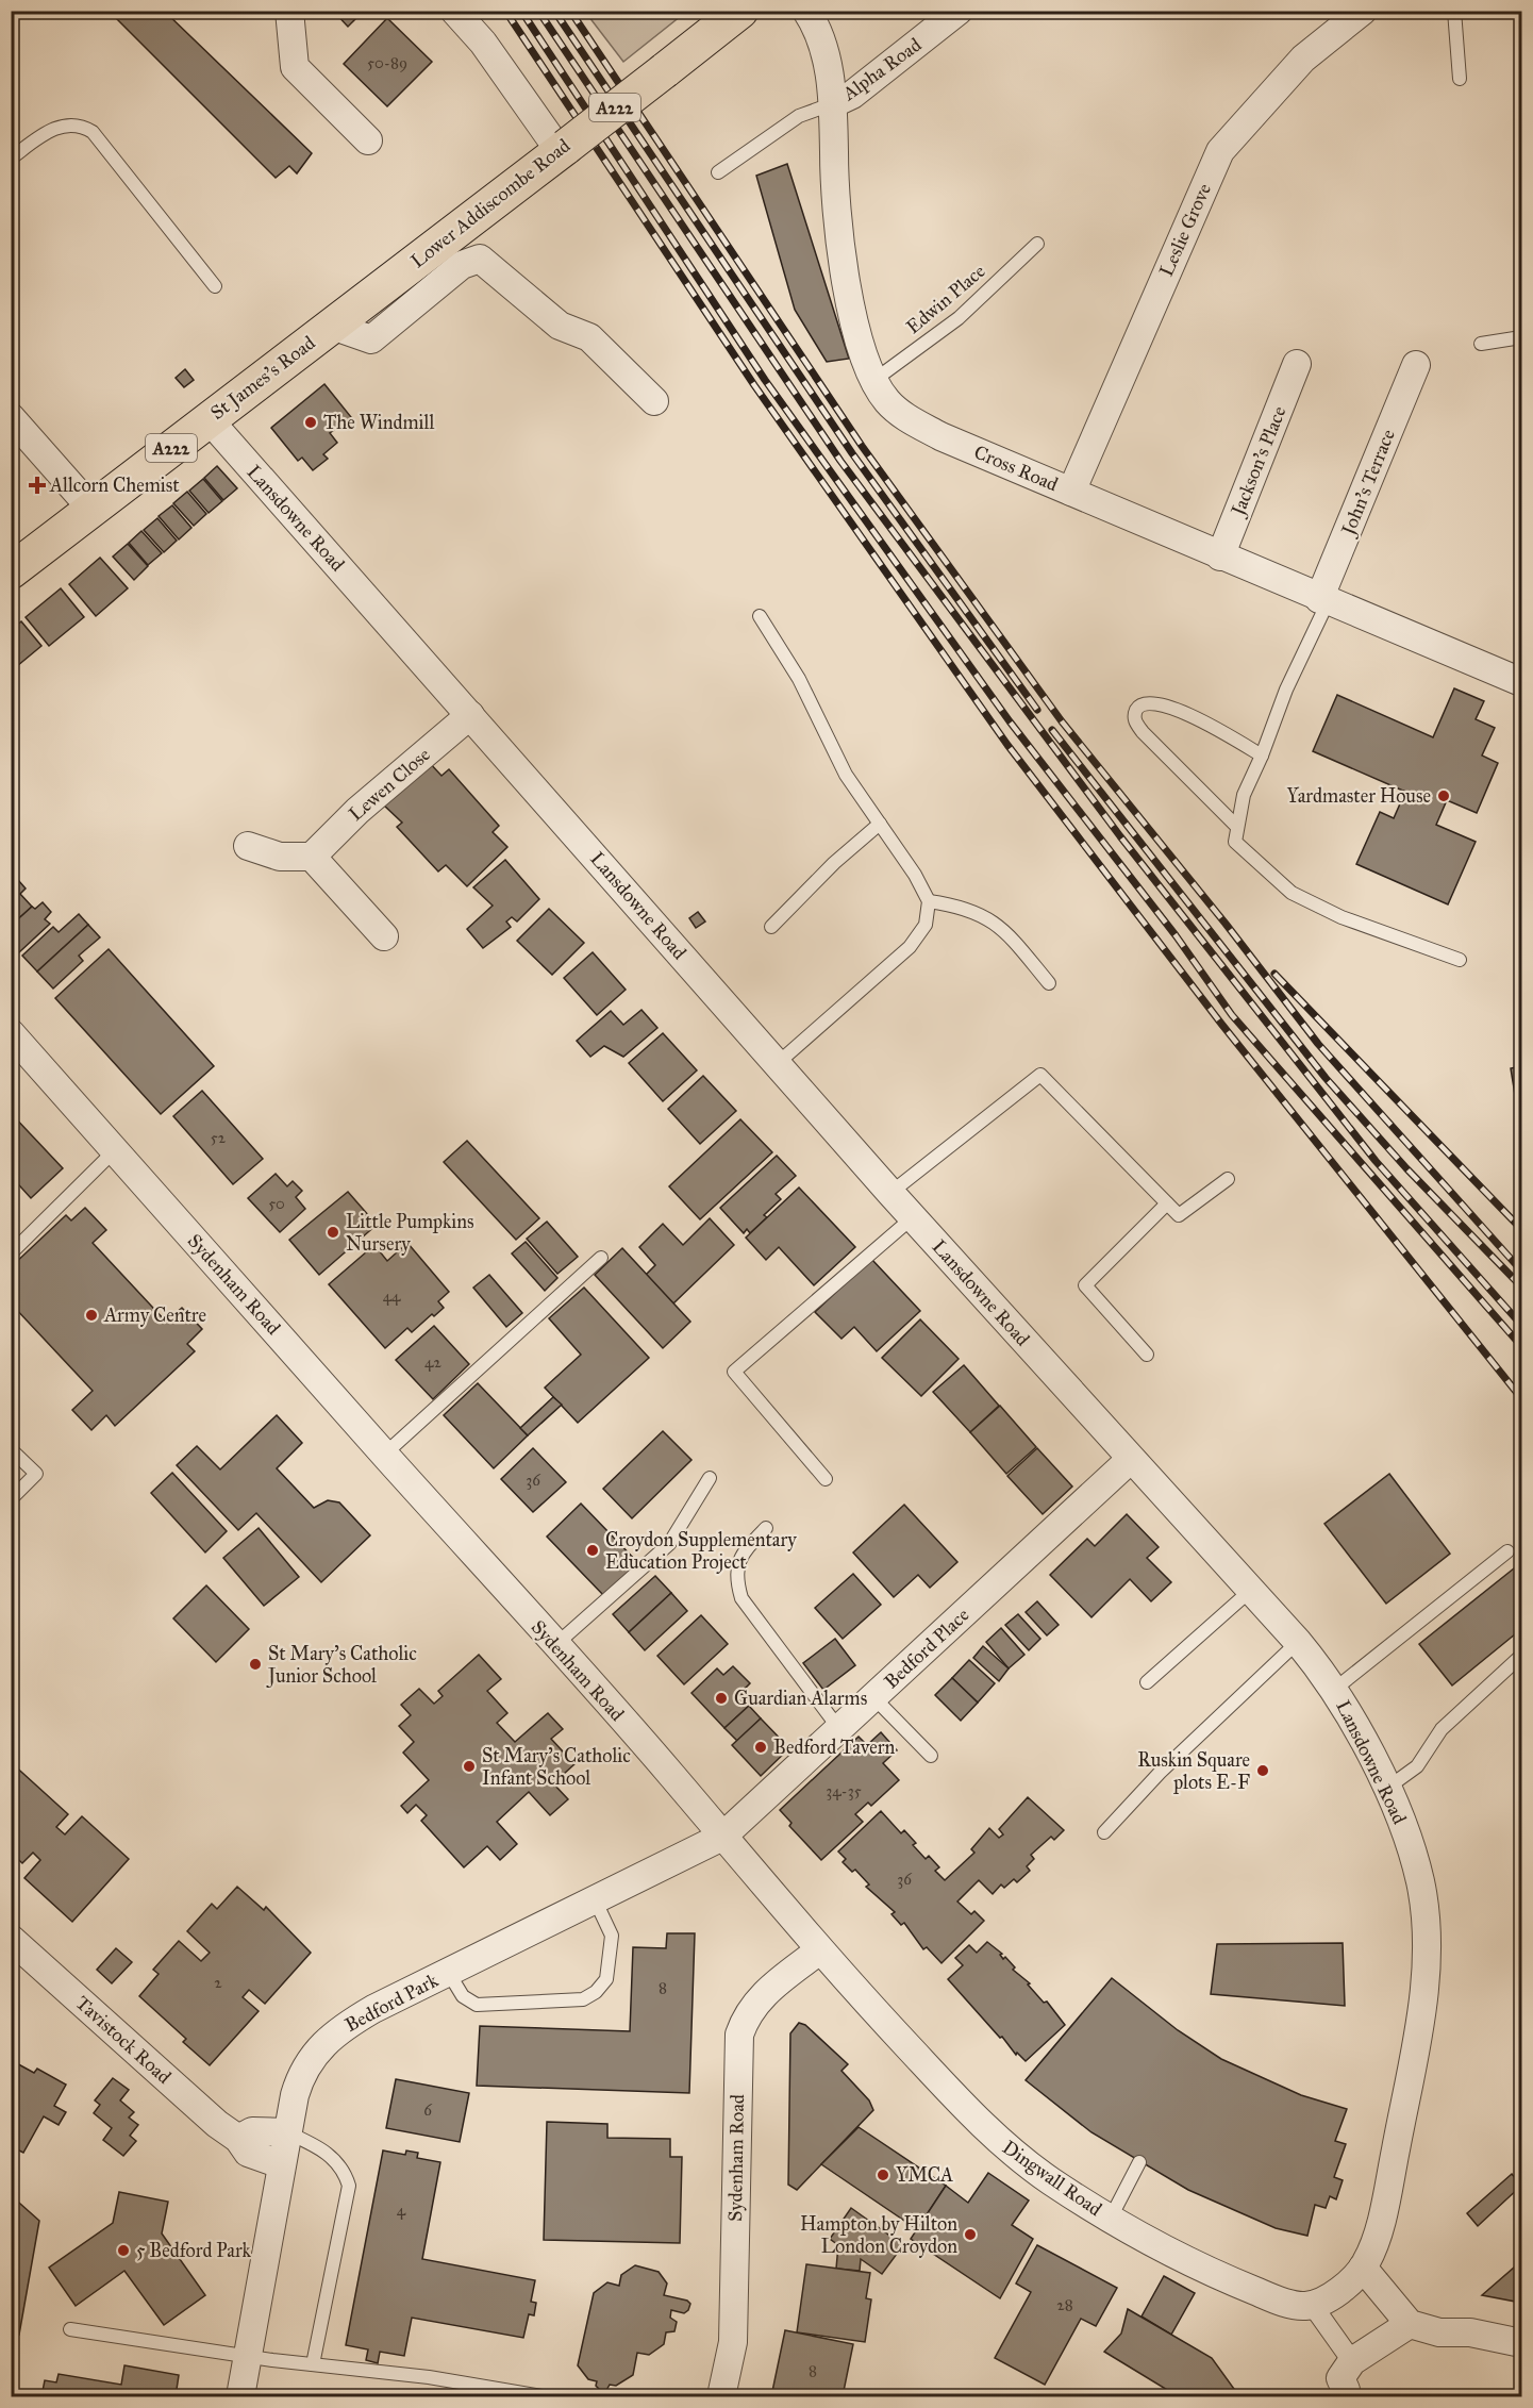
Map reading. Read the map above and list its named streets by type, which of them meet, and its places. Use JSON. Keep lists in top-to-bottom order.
{
  "streets": {
    "main road": ["A222", "Lower Addiscombe Road", "St James's Road"],
    "street": [
      "Alpha Road",
      "Leslie Grove",
      "Jackson's Place",
      "Cross Road",
      "John's Terrace",
      "Lansdowne Road",
      "Lewen Close",
      "Sydenham Road",
      "Bedford Place",
      "Bedford Park",
      "Tavistock Road",
      "Dingwall Road"
    ],
    "lane": ["Edwin Place"]
  },
  "crossings": [
    ["Alpha Road", "Cross Road"],
    ["Lower Addiscombe Road", "St James's Road"],
    ["Leslie Grove", "Cross Road"],
    ["Edwin Place", "Cross Road"],
    ["St James's Road", "Lansdowne Road"],
    ["Jackson's Place", "Cross Road"],
    ["Cross Road", "John's Terrace"],
    ["Lansdowne Road", "Lewen Close"],
    ["Lansdowne Road", "Bedford Place"],
    ["Lansdowne Road", "Dingwall Road"],
    ["Sydenham Road", "Bedford Place"],
    ["Sydenham Road", "Bedford Park"],
    ["Sydenham Road", "Dingwall Road"],
    ["Bedford Place", "Bedford Park"],
    ["Bedford Park", "Tavistock Road"]
  ],
  "places": {
    "other": [
      "The Windmill",
      "Yardmaster House",
      "Little Pumpkins Nursery",
      "Army Centre",
      "Croydon Supplementary Education Project",
      "St Mary's Catholic Junior School",
      "Guardian Alarms",
      "Bedford Tavern",
      "St Mary's Catholic Infant School",
      "Ruskin Square plots E-F",
      "YMCA",
      "Hampton by Hilton London Croydon",
      "5 Bedford Park"
    ],
    "health": ["Allcorn Chemist"]
  },
  "house_numbers": [
    "50-89",
    "52",
    "50",
    "44",
    "42",
    "36",
    "34-35",
    "36",
    "2",
    "8",
    "6",
    "4",
    "28",
    "8"
  ]
}
